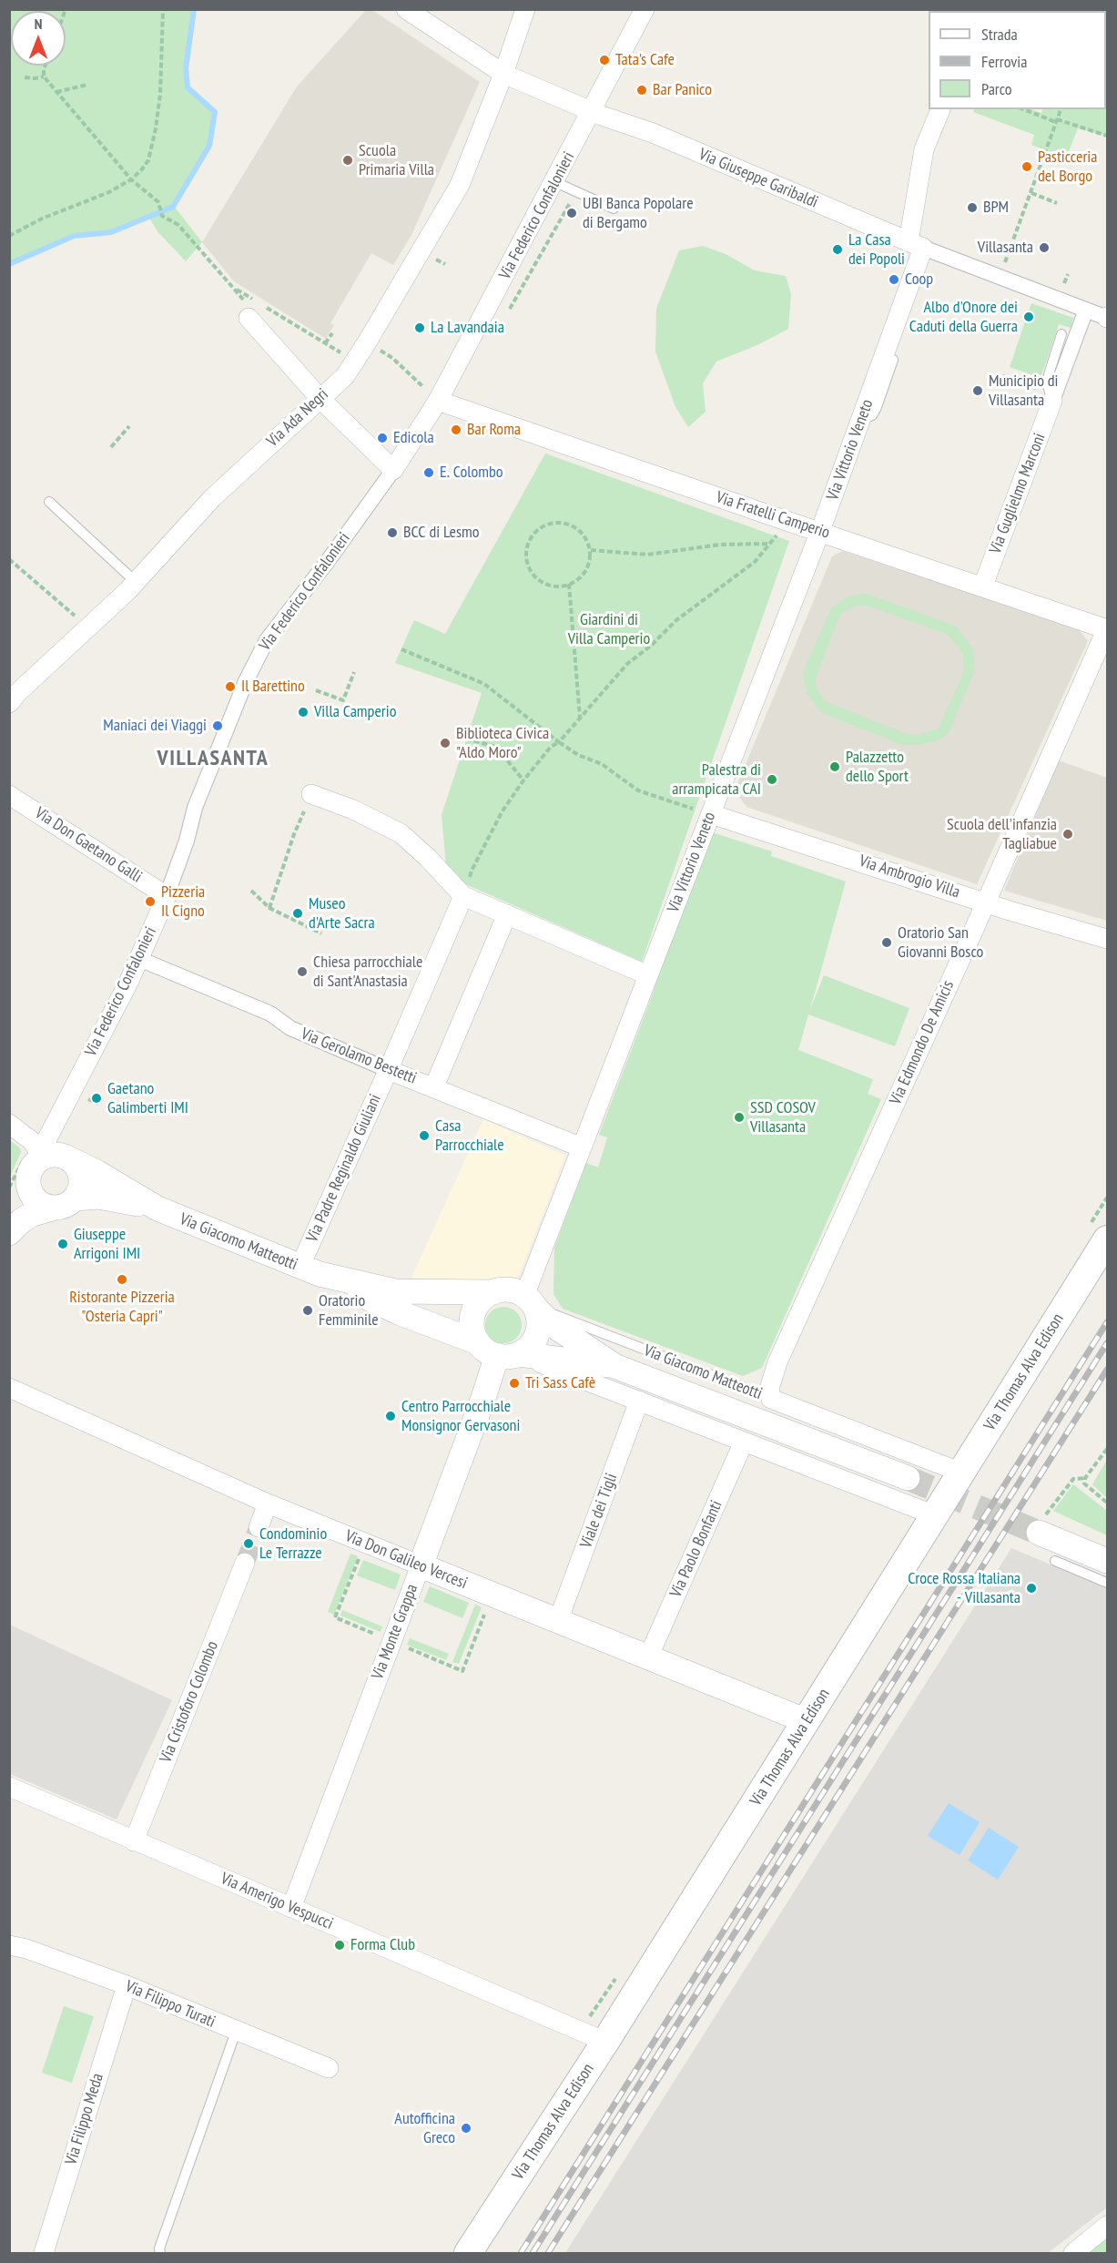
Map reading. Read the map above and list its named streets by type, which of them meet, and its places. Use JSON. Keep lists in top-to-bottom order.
{
  "streets": {
    "main road": ["Via Thomas Alva Edison"],
    "street": [
      "Via Giuseppe Garibaldi",
      "Via Federico Confalonieri",
      "Via Ada Negri",
      "Via Vittorio Veneto",
      "Via Guglielmo Marconi",
      "Via Fratelli Camperio",
      "Via Don Gaetano Galli",
      "Via Ambrogio Villa",
      "Via Edmondo De Amicis",
      "Via Gerolamo Bestetti",
      "Via Padre Reginaldo Giuliani",
      "Via Giacomo Matteotti",
      "Viale dei Tigli",
      "Via Paolo Bonfanti",
      "Via Don Galileo Vercesi",
      "Via Monte Grappa",
      "Via Cristoforo Colombo",
      "Via Amerigo Vespucci",
      "Via Filippo Turati",
      "Via Filippo Meda"
    ]
  },
  "crossings": [
    ["Via Giuseppe Garibaldi", "Via Federico Confalonieri"],
    ["Via Giuseppe Garibaldi", "Via Ada Negri"],
    ["Via Giuseppe Garibaldi", "Via Vittorio Veneto"],
    ["Via Federico Confalonieri", "Via Fratelli Camperio"],
    ["Via Federico Confalonieri", "Via Don Gaetano Galli"],
    ["Via Federico Confalonieri", "Via Gerolamo Bestetti"],
    ["Via Federico Confalonieri", "Via Giacomo Matteotti"],
    ["Via Vittorio Veneto", "Via Fratelli Camperio"],
    ["Via Vittorio Veneto", "Via Ambrogio Villa"],
    ["Via Vittorio Veneto", "Via Gerolamo Bestetti"],
    ["Via Vittorio Veneto", "Via Giacomo Matteotti"],
    ["Via Vittorio Veneto", "Via Monte Grappa"],
    ["Via Guglielmo Marconi", "Via Fratelli Camperio"],
    ["Via Fratelli Camperio", "Via Edmondo De Amicis"],
    ["Via Ambrogio Villa", "Via Edmondo De Amicis"],
    ["Via Edmondo De Amicis", "Via Giacomo Matteotti"],
    ["Via Gerolamo Bestetti", "Via Padre Reginaldo Giuliani"],
    ["Via Padre Reginaldo Giuliani", "Via Giacomo Matteotti"],
    ["Via Giacomo Matteotti", "Via Thomas Alva Edison"],
    ["Via Giacomo Matteotti", "Viale dei Tigli"],
    ["Via Giacomo Matteotti", "Via Paolo Bonfanti"],
    ["Via Giacomo Matteotti", "Via Monte Grappa"],
    ["Via Thomas Alva Edison", "Via Don Galileo Vercesi"],
    ["Via Thomas Alva Edison", "Via Amerigo Vespucci"],
    ["Viale dei Tigli", "Via Don Galileo Vercesi"],
    ["Via Paolo Bonfanti", "Via Don Galileo Vercesi"],
    ["Via Don Galileo Vercesi", "Via Monte Grappa"],
    ["Via Monte Grappa", "Via Amerigo Vespucci"],
    ["Via Cristoforo Colombo", "Via Amerigo Vespucci"],
    ["Via Filippo Turati", "Via Filippo Meda"]
  ],
  "districts": ["VILLASANTA"],
  "parks": ["Giardini di Villa Camperio"],
  "places": [
    "Tata's Cafe",
    "Bar Panico",
    "Scuola Primaria Villa",
    "Pasticceria del Borgo",
    "BPM",
    "UBI Banca Popolare di Bergamo",
    "Villasanta",
    "La Casa dei Popoli",
    "Coop",
    "Albo d'Onore dei Caduti della Guerra",
    "La Lavandaia",
    "Municipio di Villasanta",
    "Bar Roma",
    "Edicola",
    "E. Colombo",
    "BCC di Lesmo",
    "Il Barettino",
    "Villa Camperio",
    "Maniaci dei Viaggi",
    "Biblioteca Civica \"Aldo Moro\"",
    "Palazzetto dello Sport",
    "Palestra di arrampicata CAI",
    "Scuola dell'infanzia Tagliabue",
    "Pizzeria Il Cigno",
    "Museo d'Arte Sacra",
    "Oratorio San Giovanni Bosco",
    "Chiesa parrocchiale di Sant'Anastasia",
    "Gaetano Galimberti IMI",
    "SSD COSOV Villasanta",
    "Casa Parrocchiale",
    "Giuseppe Arrigoni IMI",
    "Ristorante Pizzeria \"Osteria Capri\"",
    "Oratorio Femminile",
    "Tri Sass Cafè",
    "Centro Parrocchiale Monsignor Gervasoni",
    "Condominio Le Terrazze",
    "Croce Rossa Italiana - Villasanta",
    "Forma Club",
    "Autofficina Greco"
  ],
  "legend": ["Strada", "Ferrovia", "Parco"],
  "north": "top"
}
